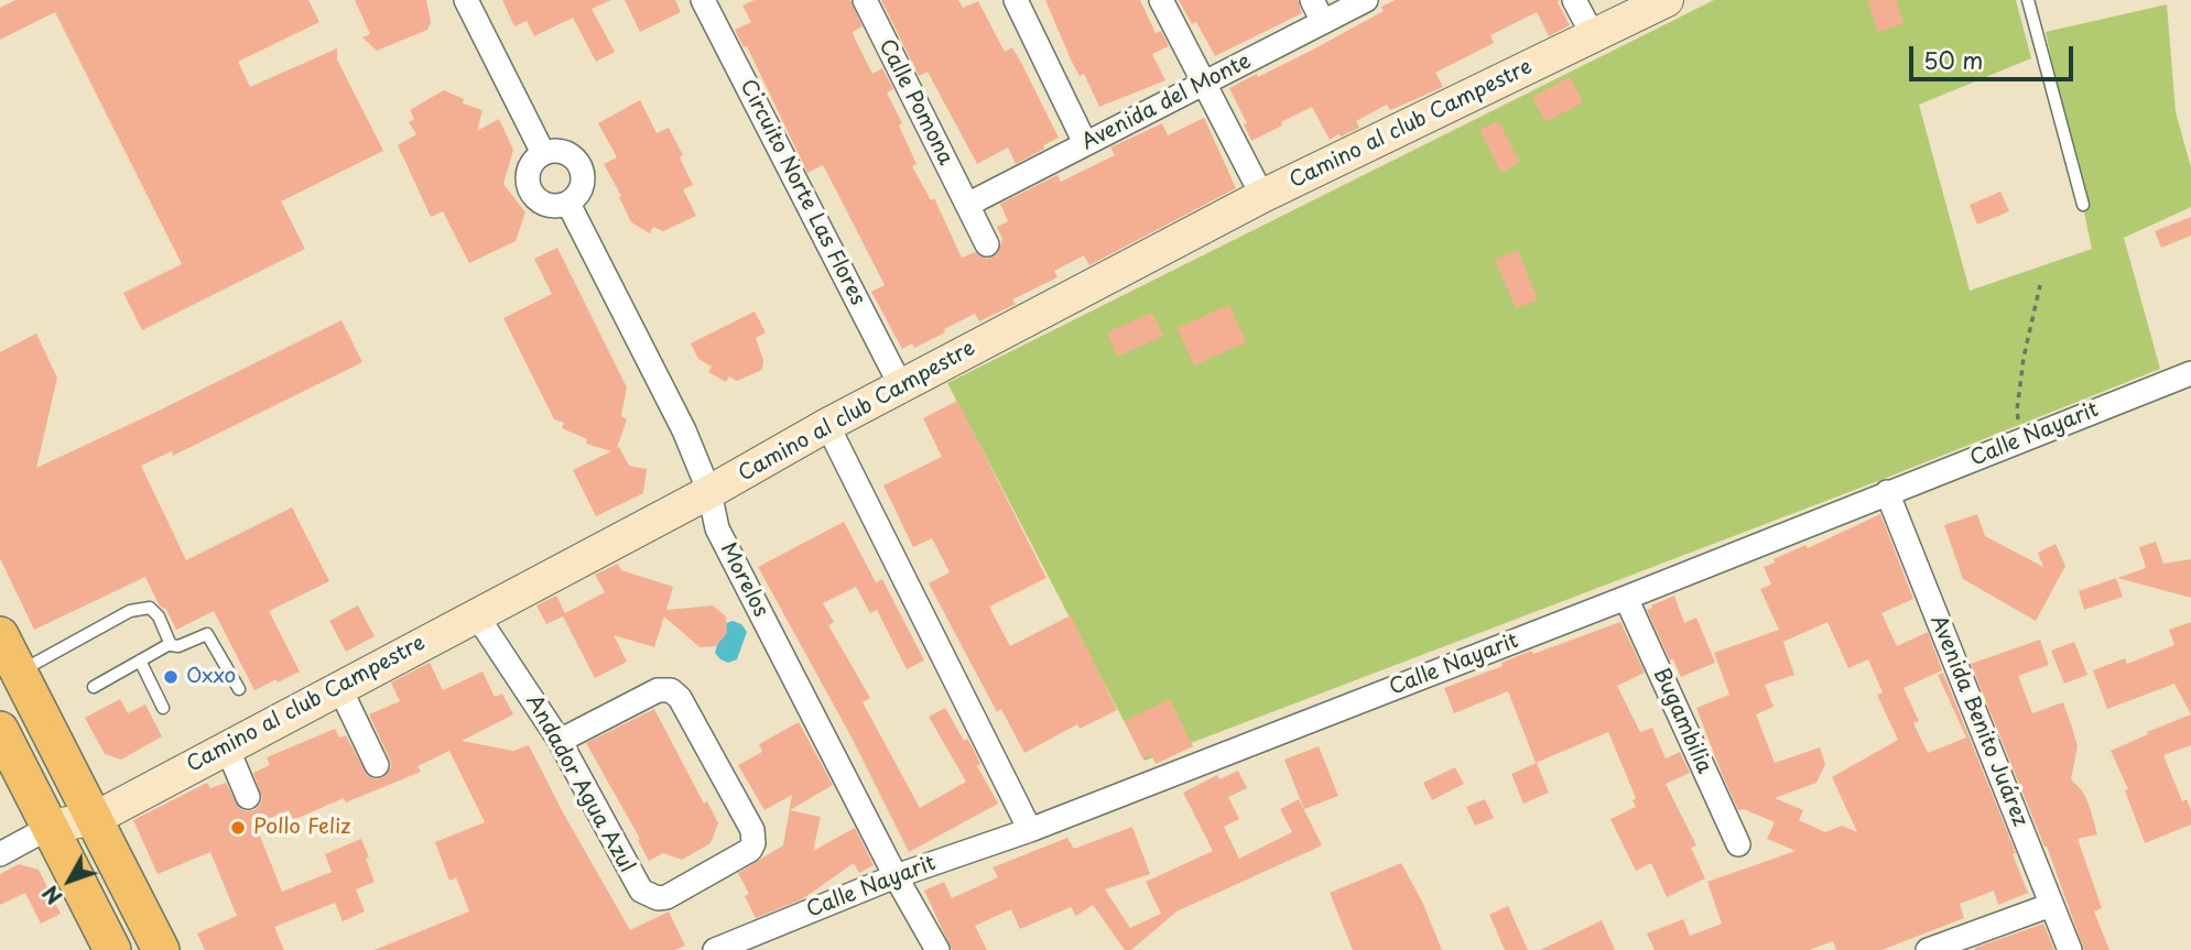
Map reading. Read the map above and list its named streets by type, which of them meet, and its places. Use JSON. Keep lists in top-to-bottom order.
{
  "streets": {
    "main road": ["Camino al club Campestre"],
    "street": [
      "Calle Pomona",
      "Avenida del Monte",
      "Circuito Norte Las Flores",
      "Calle Nayarit",
      "Morelos",
      "Bugambilia",
      "Avenida Benito Juárez",
      "Andador Agua Azul"
    ]
  },
  "crossings": [
    ["Calle Pomona", "Avenida del Monte"],
    ["Camino al club Campestre", "Circuito Norte Las Flores"],
    ["Camino al club Campestre", "Morelos"],
    ["Camino al club Campestre", "Andador Agua Azul"],
    ["Calle Nayarit", "Morelos"],
    ["Calle Nayarit", "Bugambilia"],
    ["Calle Nayarit", "Avenida Benito Juárez"]
  ],
  "places": ["Oxxo", "Pollo Feliz"],
  "scale_bar": "50 m",
  "north": "bottom left"
}
